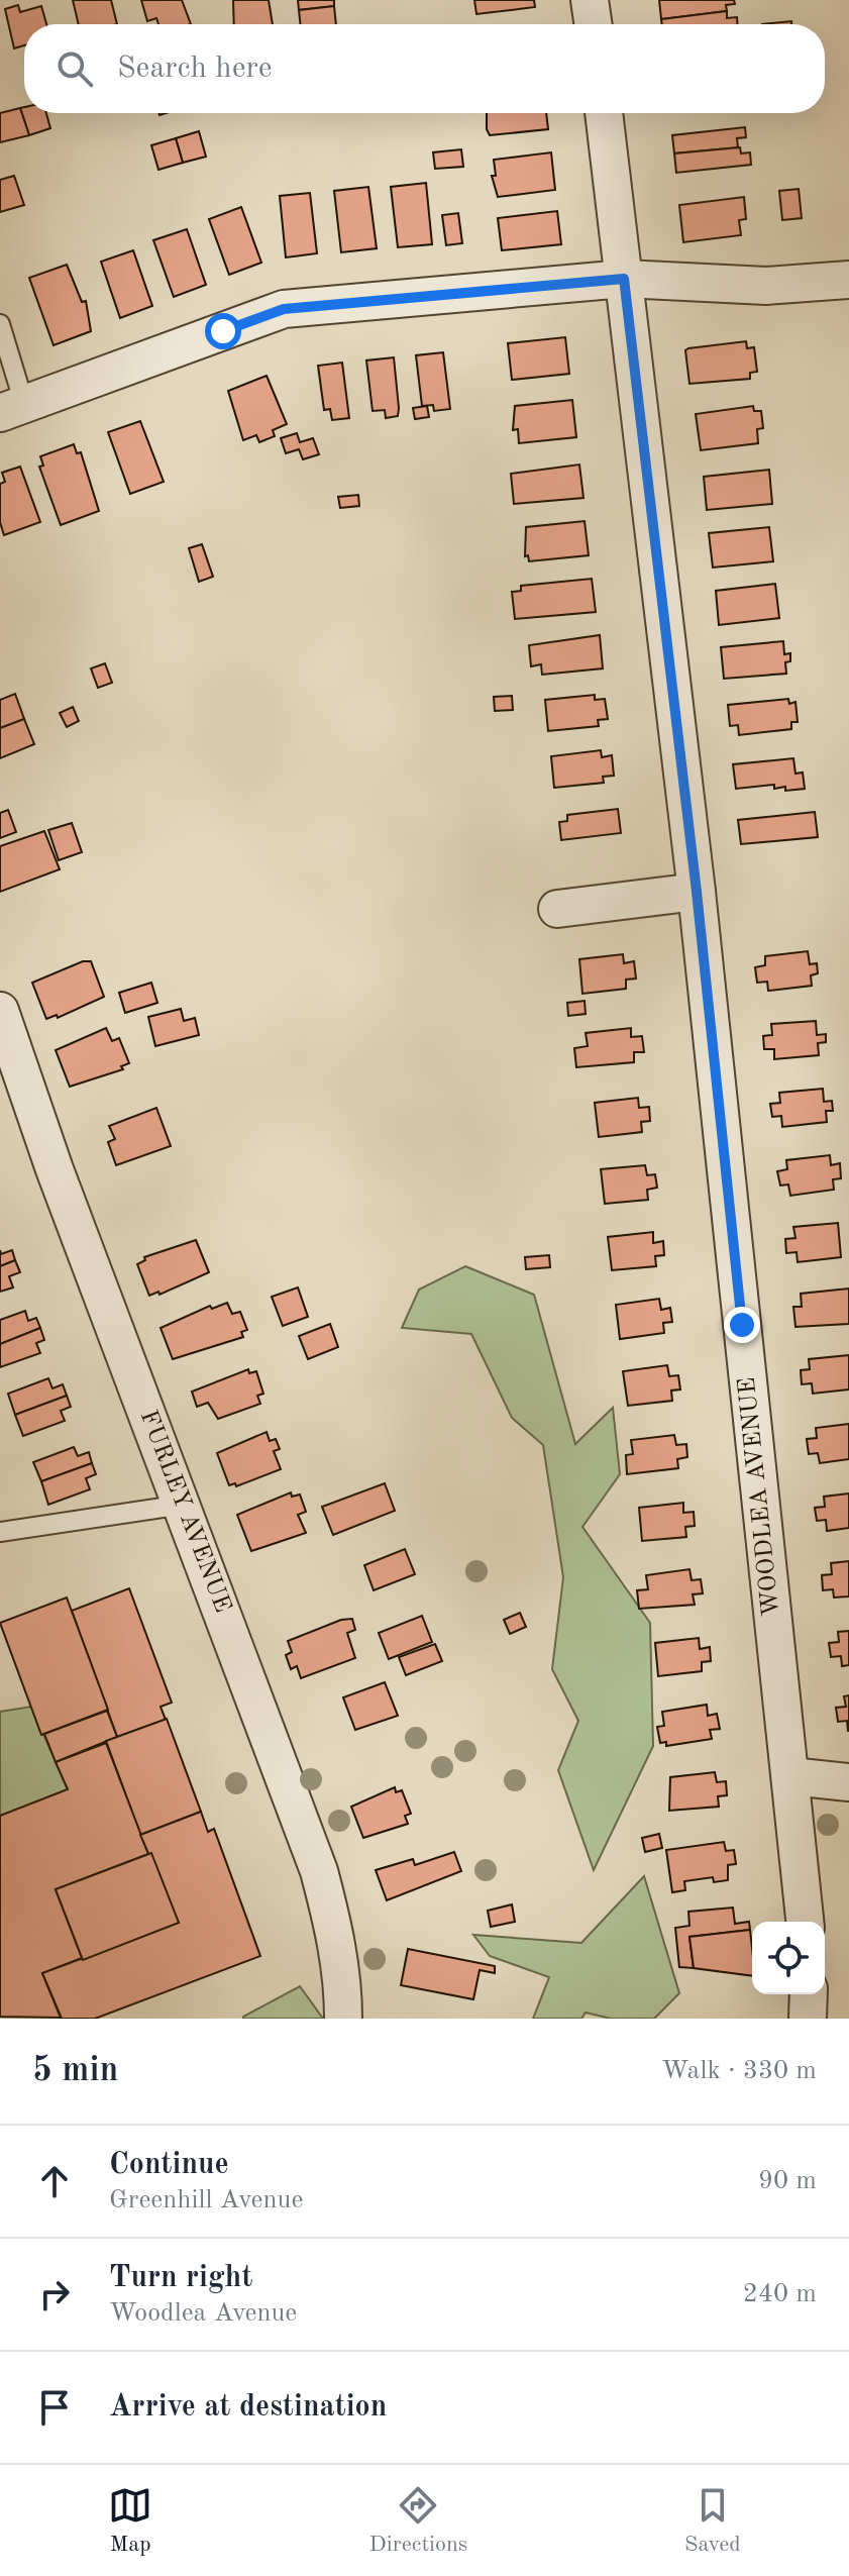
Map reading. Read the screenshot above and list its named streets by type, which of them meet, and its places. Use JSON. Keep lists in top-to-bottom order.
{
  "streets": {
    "street": ["WOODLEA AVENUE", "FURLEY AVENUE"]
  },
  "page": {
    "search": "Search here",
    "heading": ["5 min", "Walk · 330 m"],
    "list": [
      ["Continue", "Greenhill Avenue", "90 m"],
      ["Turn right", "Woodlea Avenue", "240 m"],
      "Arrive at destination"
    ],
    "nav": ["Map", "Directions", "Saved"]
  }
}
